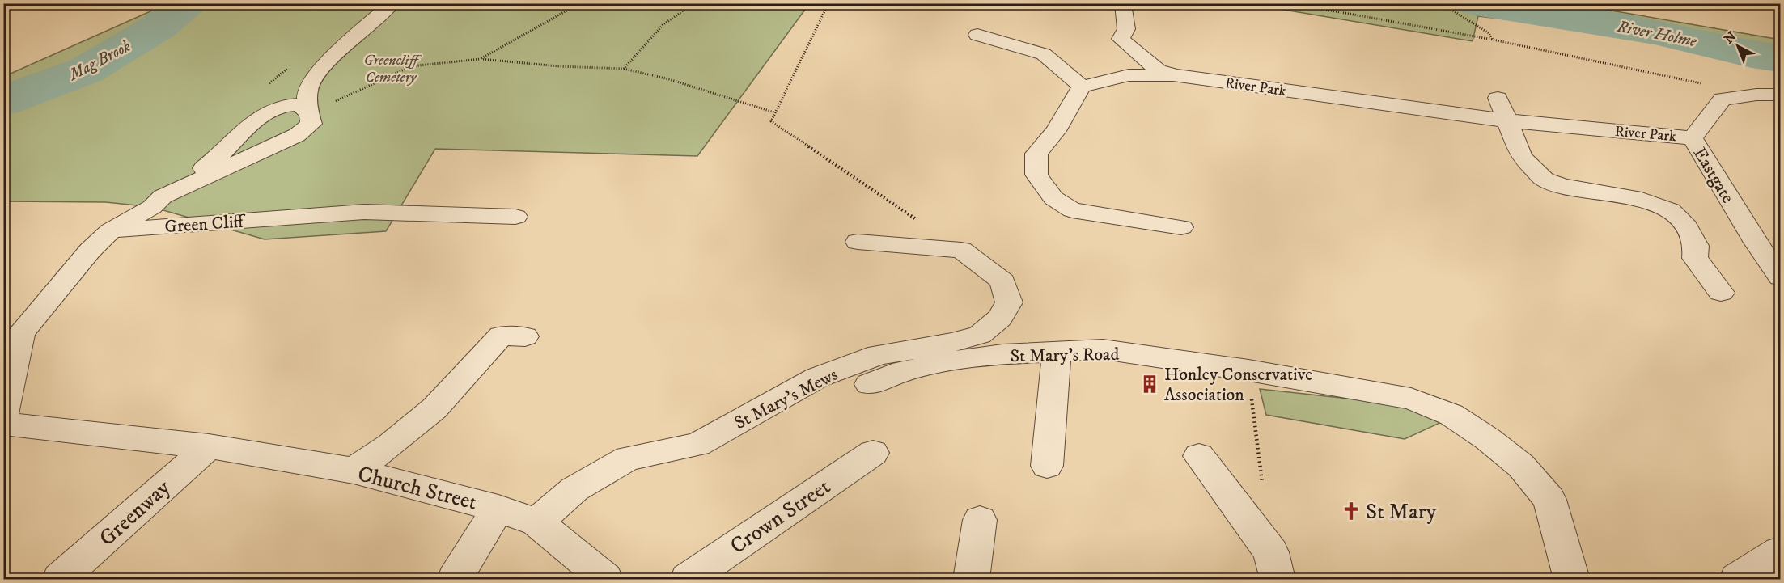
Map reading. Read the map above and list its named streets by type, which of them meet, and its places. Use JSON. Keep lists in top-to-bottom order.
{
  "streets": {
    "street": [
      "River Park",
      "Eastgate",
      "Green Cliff",
      "St Mary's Road",
      "St Mary's Mews",
      "Church Street",
      "Greenway",
      "Crown Street"
    ]
  },
  "crossings": [
    ["River Park", "Eastgate"],
    ["St Mary's Mews", "Church Street"],
    ["Church Street", "Greenway"]
  ],
  "water": ["River Holme", "Mag Brook"],
  "parks": ["Greencliff Cemetery"],
  "places": {
    "building": ["Honley Conservative Association"],
    "church": ["St Mary"]
  },
  "north": "top left"
}
